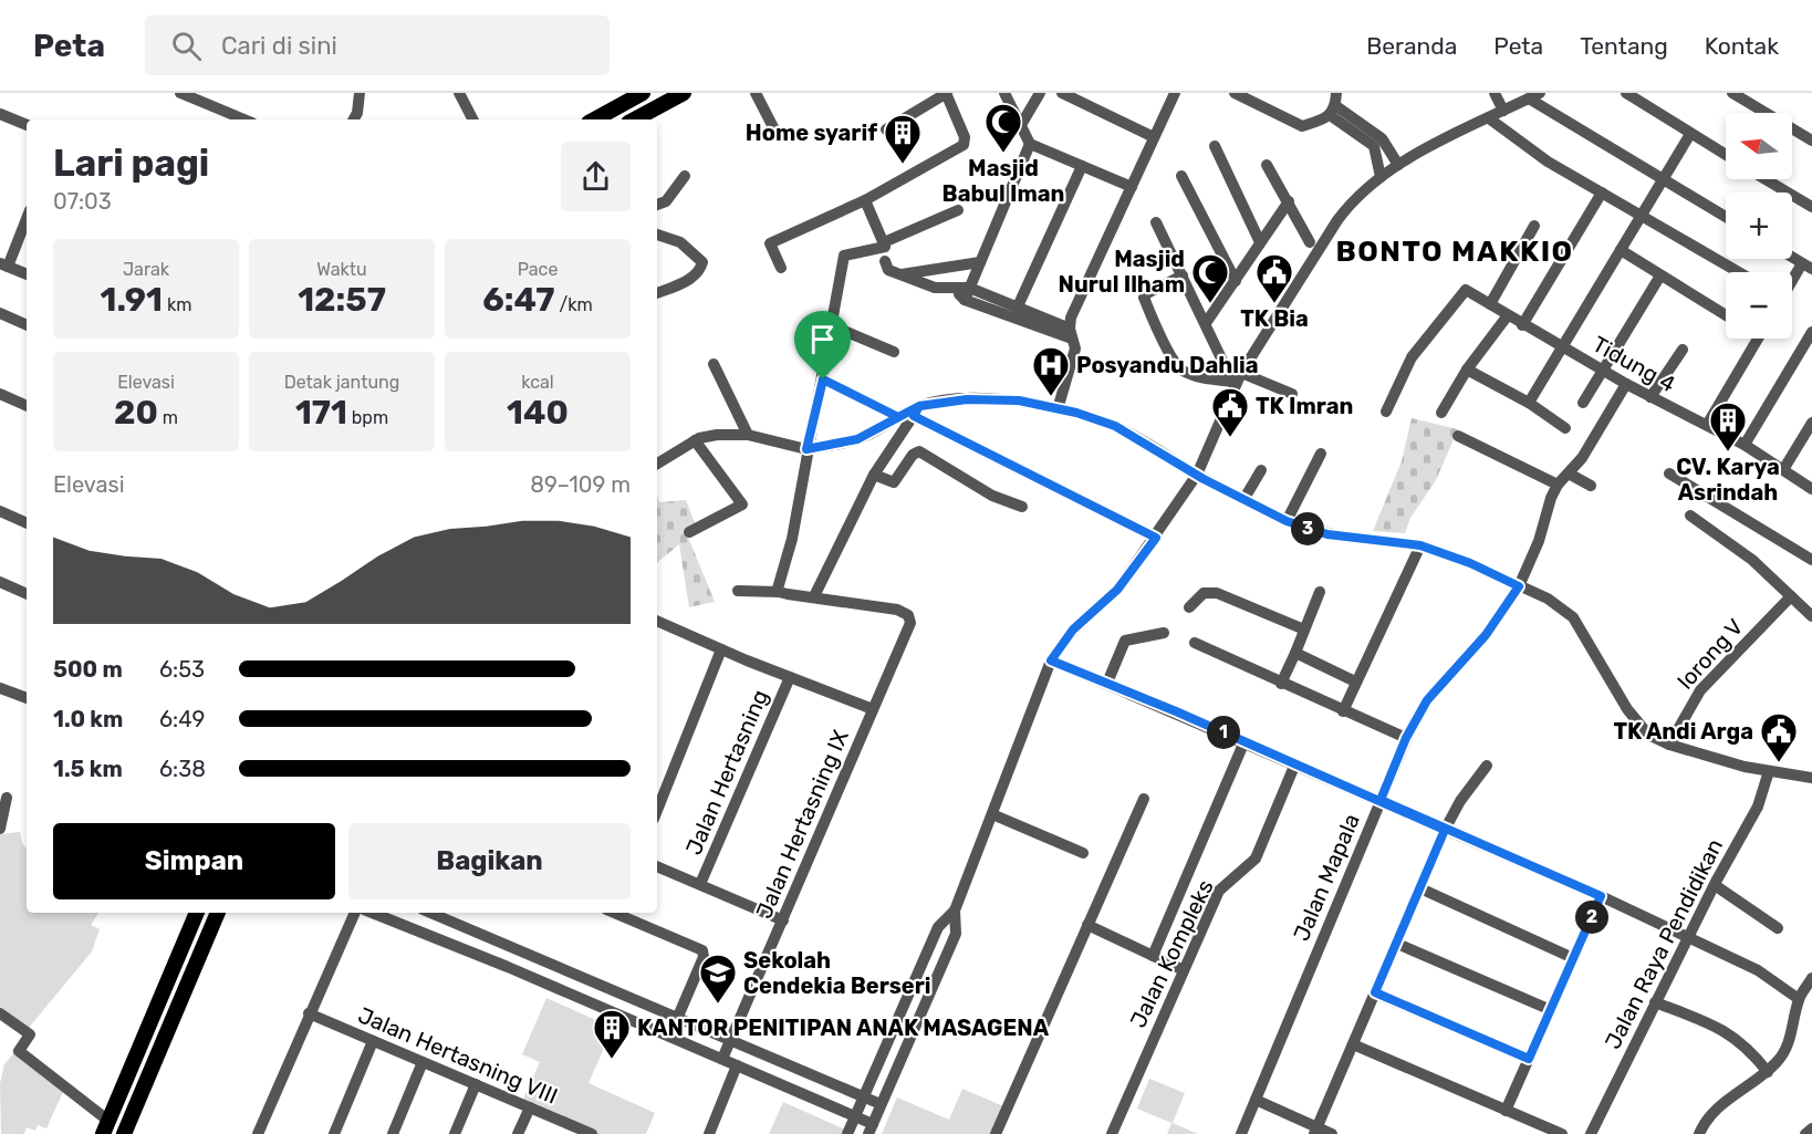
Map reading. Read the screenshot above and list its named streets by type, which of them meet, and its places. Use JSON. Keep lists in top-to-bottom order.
{
  "streets": {
    "street": [
      "Tidung 4",
      "lorong V",
      "Jalan Hertasning",
      "Jalan Hertasning IX",
      "Jalan Mapala",
      "Jalan Raya Pendidikan",
      "Jalan Kompleks",
      "Jalan Hertasning VIII"
    ]
  },
  "crossings": [
    ["Jalan Hertasning", "Jalan Hertasning IX"]
  ],
  "districts": ["BONTO MAKKIO"],
  "places": {
    "mosque": ["Masjid Babul Iman", "Masjid Nurul Ilham"],
    "building": ["Home syarif", "CV. Karya Asrindah", "KANTOR PENITIPAN ANAK MASAGENA"],
    "public building": ["TK Bia", "TK Imran", "TK Andi Arga"],
    "hospital": ["Posyandu Dahlia"],
    "school or university": ["Sekolah Cendekia Berseri"]
  },
  "north": "left",
  "page": {
    "header": "Peta",
    "search": "Cari di sini",
    "nav": [
      "Beranda",
      "Peta",
      "Tentang",
      "Kontak"
    ],
    "map_buttons": ["+", "−"],
    "heading": ["Lari pagi", "07:03"],
    "stats": [
      ["Jarak", "1.91 km"],
      ["Waktu", "12:57"],
      ["Pace", "6:47 /km"],
      ["Elevasi", "20 m"],
      ["Detak jantung", "171 bpm"],
      ["kcal", "140"]
    ],
    "chart": ["Elevasi", "89–109 m"],
    "pins": ["3", "1", "2"],
    "list": [
      {
        "name": "500 m",
        "note": "6:53"
      },
      {
        "name": "1.0 km",
        "note": "6:49"
      },
      {
        "name": "1.5 km",
        "note": "6:38"
      }
    ],
    "buttons": ["Simpan", "Bagikan"]
  }
}
